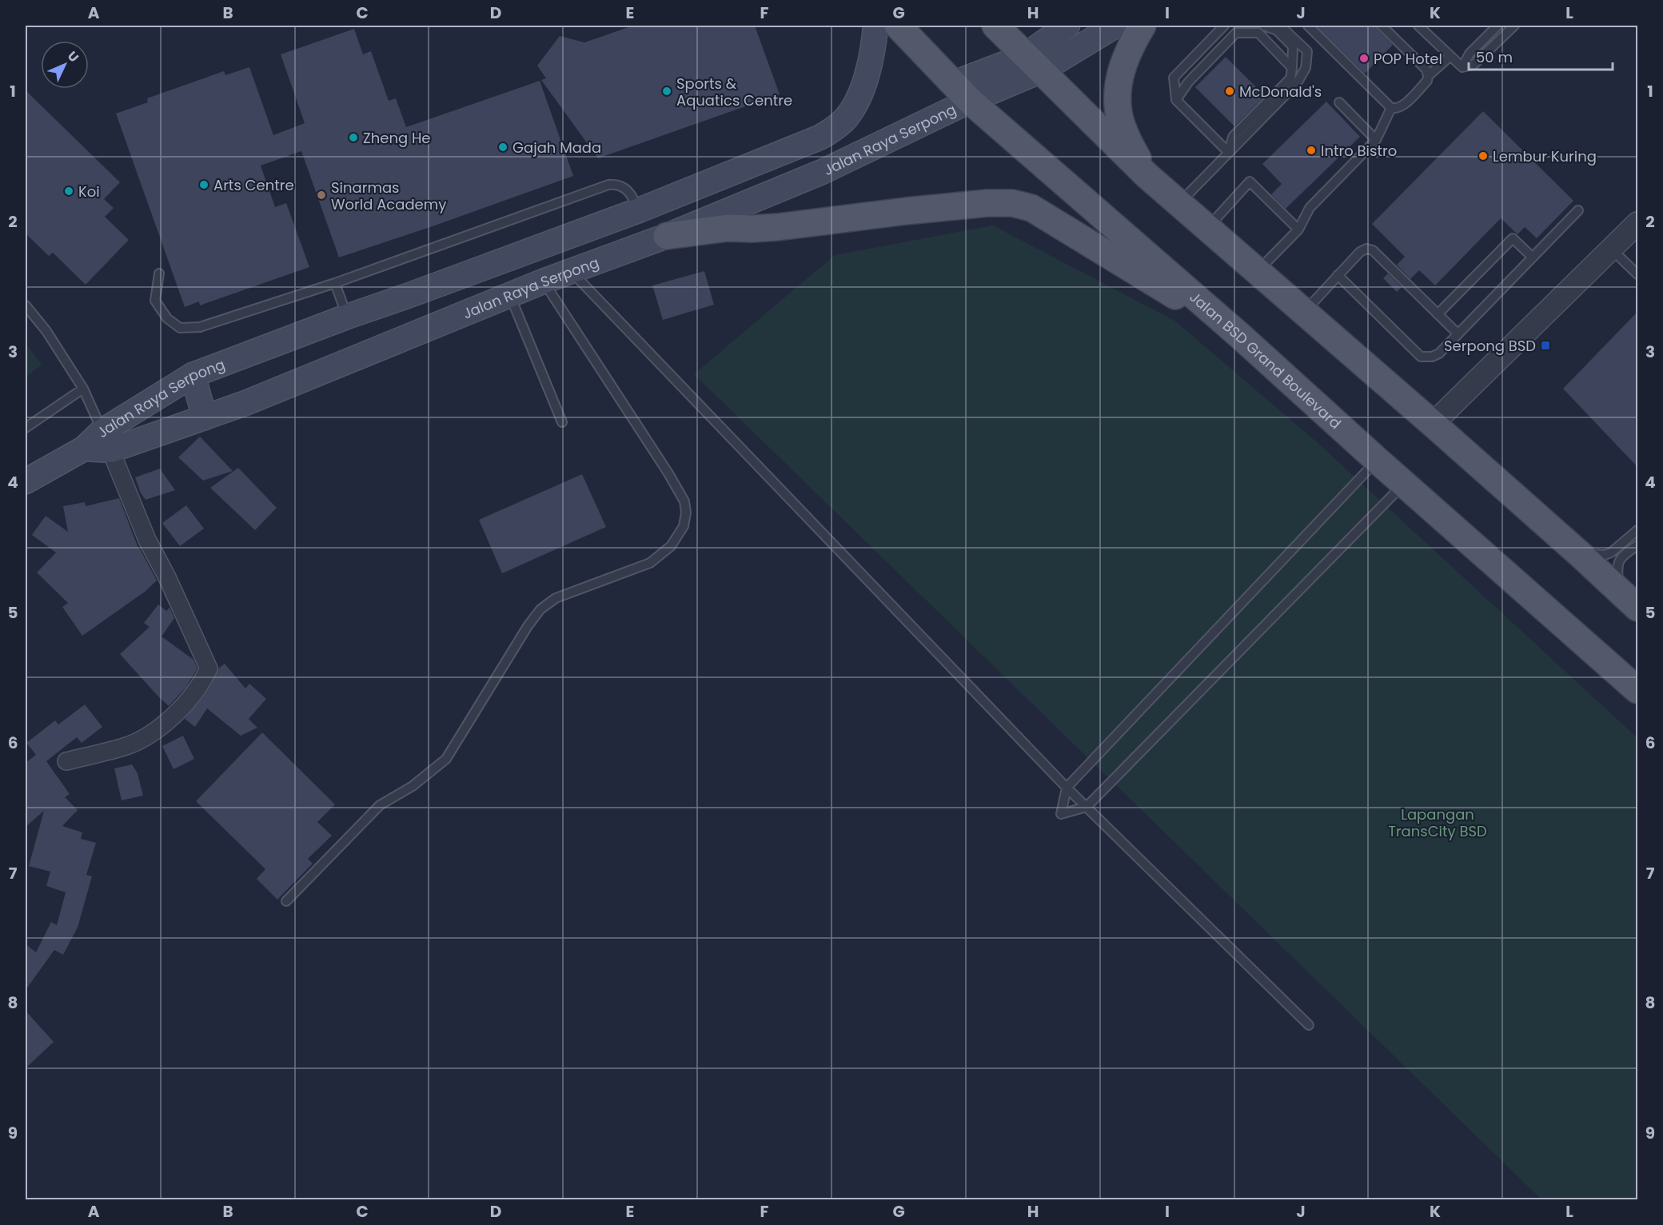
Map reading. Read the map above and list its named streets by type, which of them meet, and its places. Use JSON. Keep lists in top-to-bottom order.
{
  "streets": {
    "main road": ["Jalan Raya Serpong", "Jalan BSD Grand Boulevard"]
  },
  "crossings": [
    ["Jalan Raya Serpong", "Jalan BSD Grand Boulevard"]
  ],
  "parks": ["Lapangan TransCity BSD"],
  "places": {
    "other": [
      "POP Hotel",
      "Sports & Aquatics Centre",
      "McDonald's",
      "Zheng He",
      "Gajah Mada",
      "Intro Bistro",
      "Lembur Kuring",
      "Arts Centre",
      "Koi",
      "Sinarmas World Academy"
    ],
    "transit": ["Serpong BSD"]
  },
  "scale_bar": "50 m",
  "north": "top right",
  "grid": {
    "columns": [
      "A",
      "B",
      "C",
      "D",
      "E",
      "F",
      "G",
      "H",
      "I",
      "J",
      "K",
      "L"
    ],
    "rows": [
      "1",
      "2",
      "3",
      "4",
      "5",
      "6",
      "7",
      "8",
      "9"
    ]
  }
}
